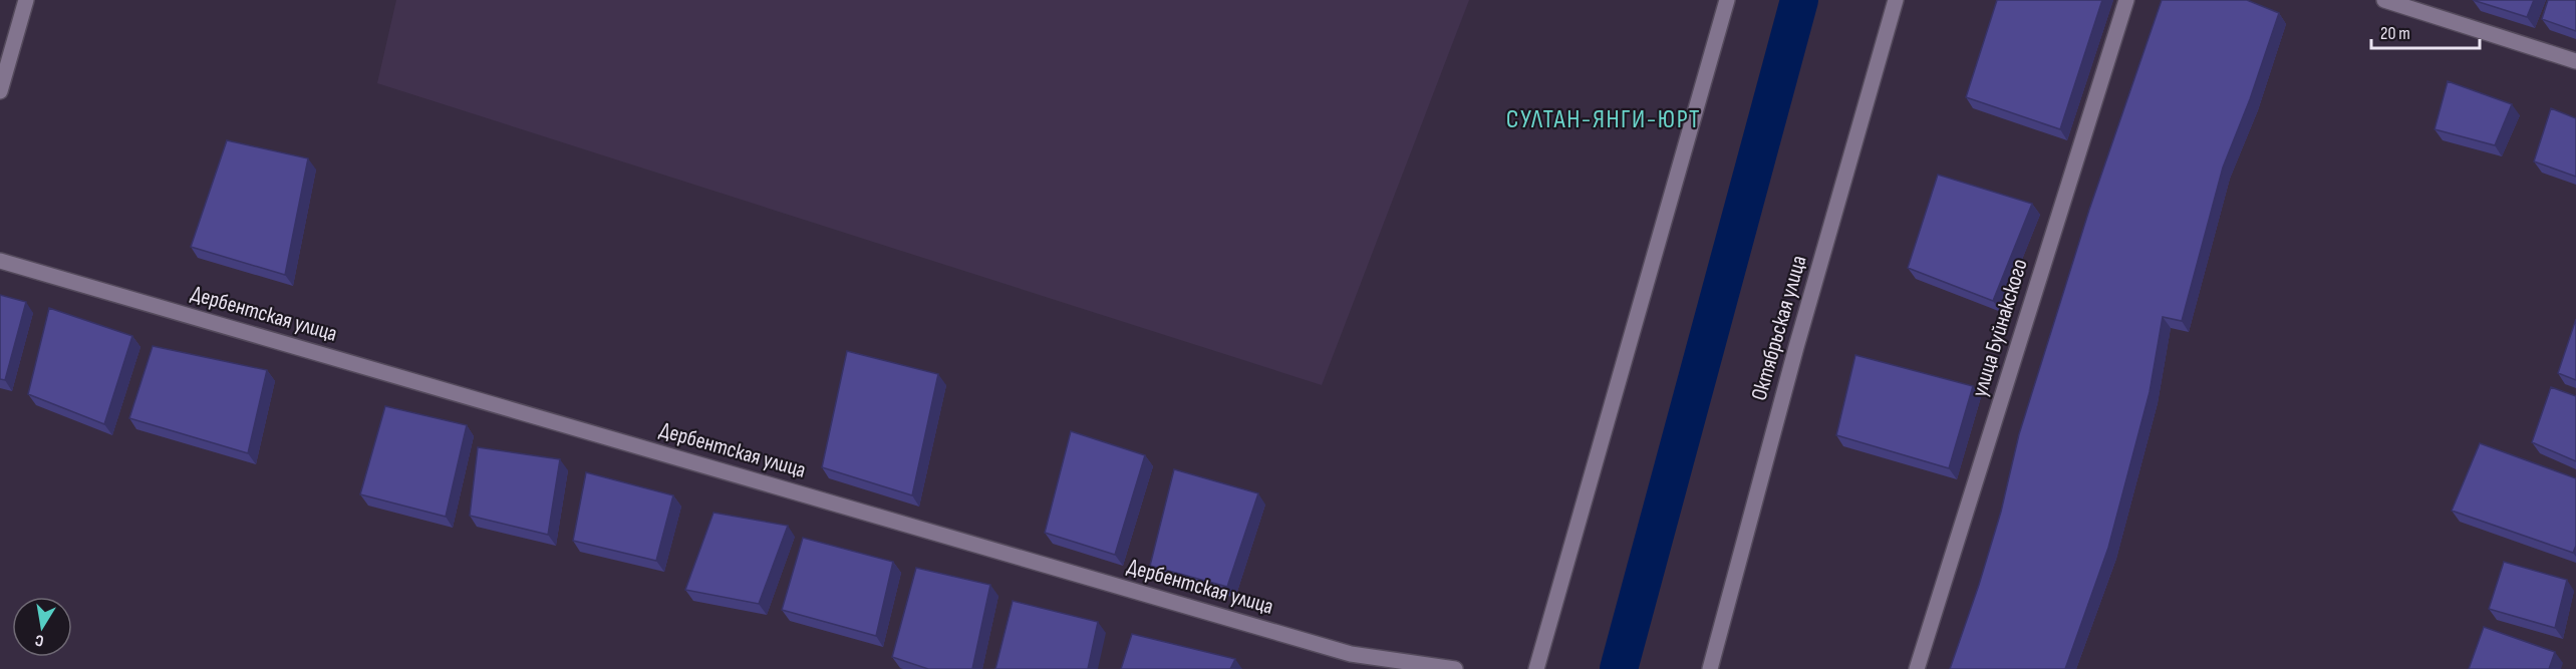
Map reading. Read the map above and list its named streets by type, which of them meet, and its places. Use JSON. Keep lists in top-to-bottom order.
{
  "streets": {
    "street": ["Дербентская улица", "Октябрьская улица", "улица Буйнакского"]
  },
  "districts": ["СУЛТАН-ЯНГИ-ЮРТ"],
  "scale_bar": "20 m",
  "north": "bottom"
}
